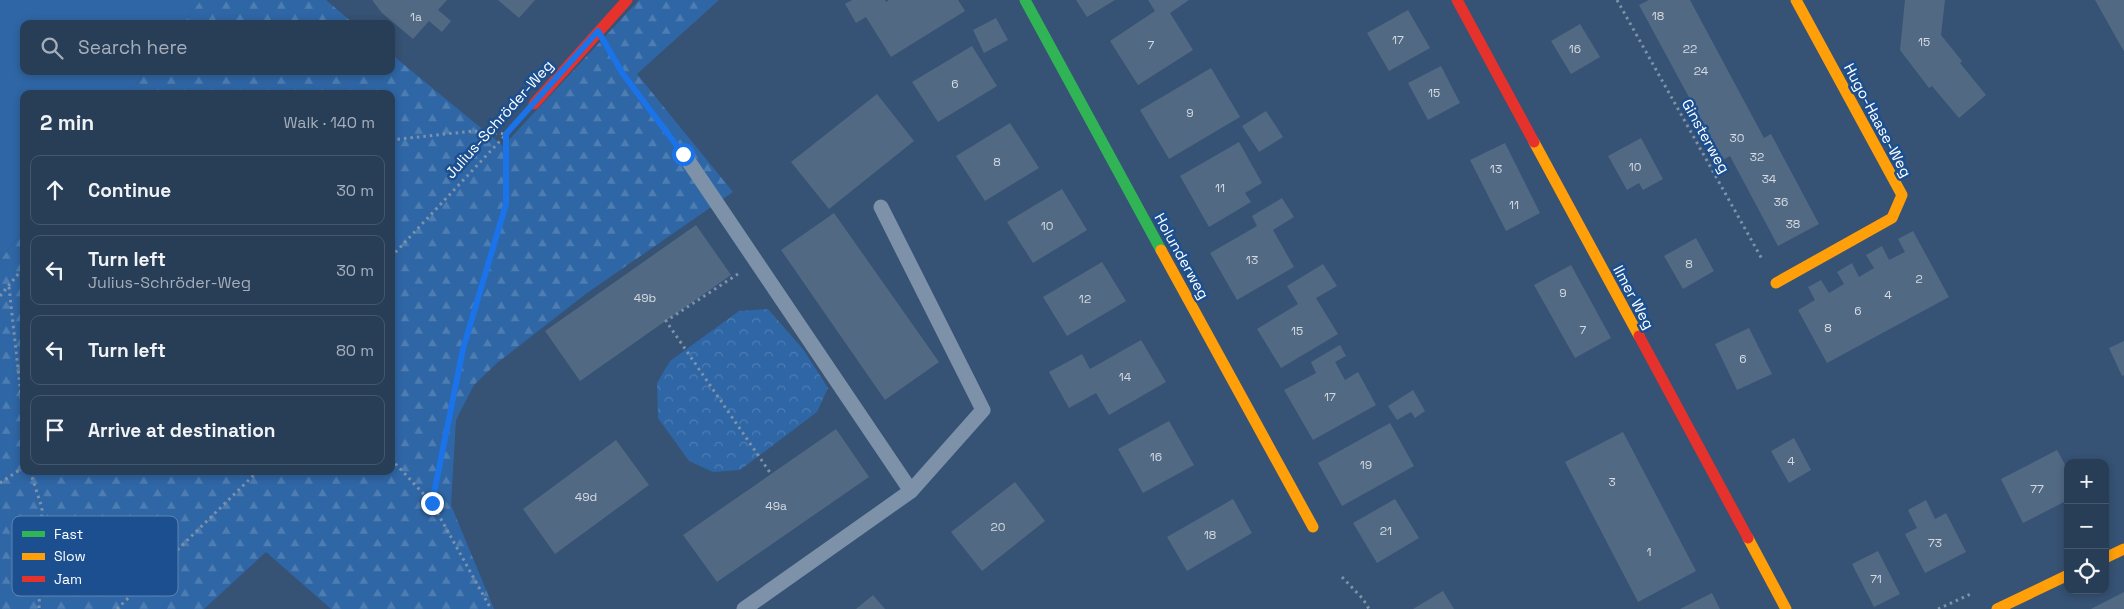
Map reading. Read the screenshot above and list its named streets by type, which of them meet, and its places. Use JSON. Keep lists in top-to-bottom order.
{
  "streets": {
    "street": [
      "Julius-Schröder-Weg",
      "Hugo-Haase-Weg",
      "Holunderweg",
      "Ilmer Weg"
    ],
    "path": ["Ginsterweg"]
  },
  "crossings": [
    ["Hugo-Haase-Weg", "Ginsterweg"]
  ],
  "house_numbers": [
    "18",
    "1a",
    "17",
    "15",
    "7",
    "16",
    "22",
    "24",
    "6",
    "15",
    "9",
    "30",
    "32",
    "8",
    "10",
    "13",
    "34",
    "11",
    "36",
    "11",
    "38",
    "10",
    "13",
    "8",
    "2",
    "9",
    "4",
    "49b",
    "12",
    "6",
    "8",
    "7",
    "15",
    "6",
    "14",
    "17",
    "16",
    "4",
    "19",
    "3",
    "77",
    "49d",
    "49a",
    "20",
    "21",
    "18",
    "73",
    "1",
    "71"
  ],
  "legend": ["Fast", "Slow", "Jam"],
  "page": {
    "search": "Search here",
    "heading": ["2 min", "Walk · 140 m"],
    "list": [
      ["Continue", "30 m"],
      ["Turn left", "Julius-Schröder-Weg", "30 m"],
      ["Turn left", "80 m"],
      "Arrive at destination"
    ],
    "map_buttons": ["+", "−"]
  }
}
